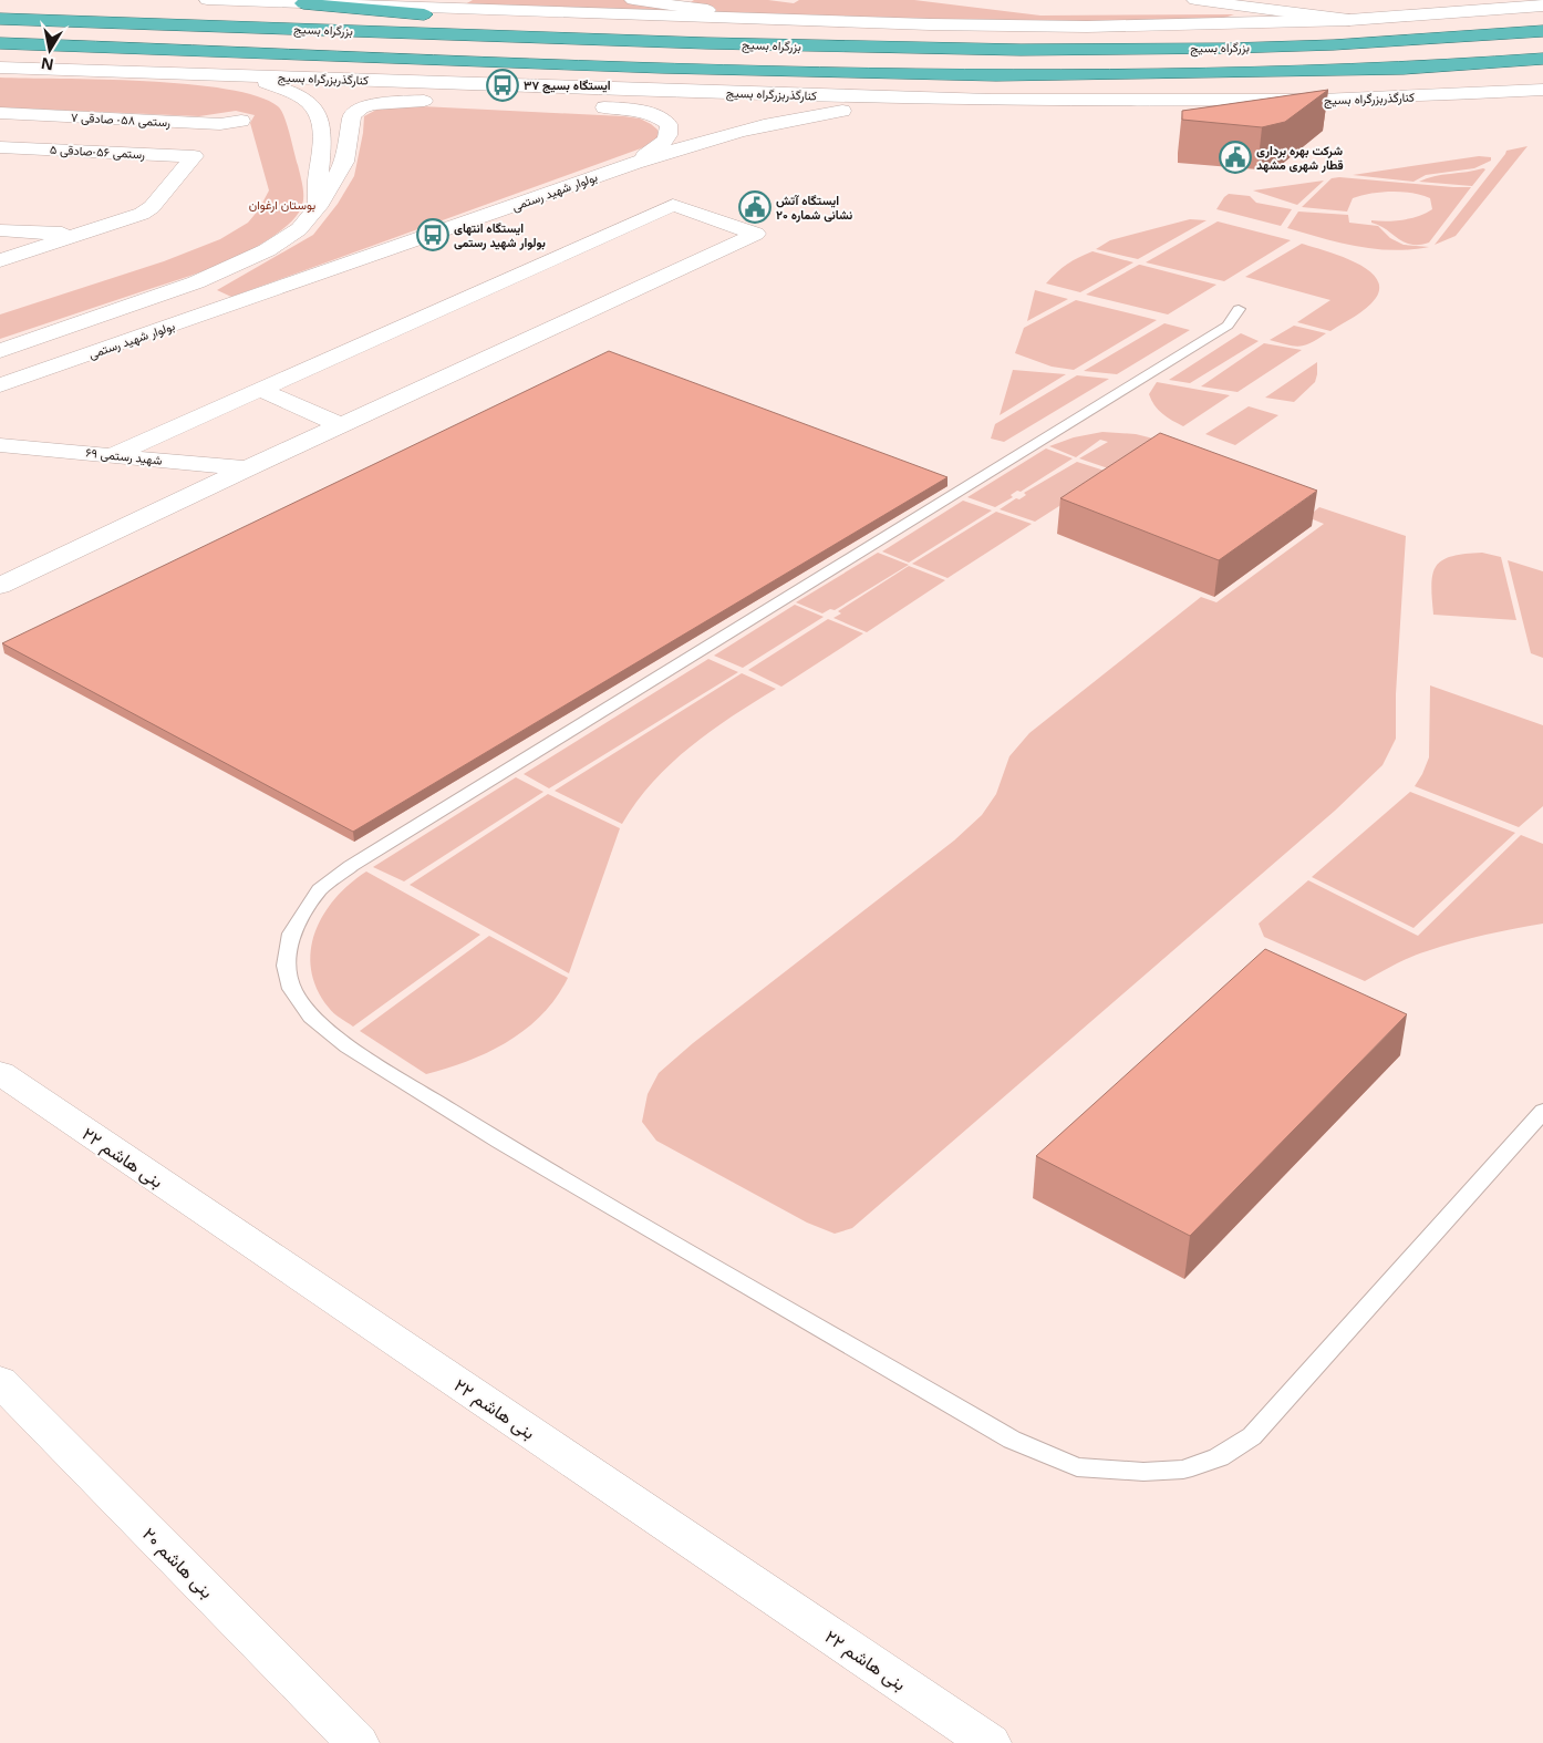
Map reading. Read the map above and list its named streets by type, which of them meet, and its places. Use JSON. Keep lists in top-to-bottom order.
{
  "streets": {
    "highway": ["بزرگراه بسیج"],
    "main road": [
      "کنارگذربزرگراه بسیج",
      "رستمی ۵۸- صادقی ۷",
      "رستمی ۵۶-صادقی ۵",
      "بولوار شهید رستمی",
      "شهید رستمی ۶۹",
      "بنی هاشم ۲۲",
      "بنی هاشم ۲۰"
    ]
  },
  "crossings": [
    ["کنارگذربزرگراه بسیج", "بولوار شهید رستمی"]
  ],
  "parks": ["بوستان ارغوان"],
  "places": {
    "bus stop": ["ایستگاه بسیج ۳۷", "ایستگاه انتهای بولوار شهید رستمی"],
    "public building": ["شرکت بهره برداری قطار شهری مشهد", "ایستگاه آتش نشانی شماره ۲۰"]
  },
  "north": "bottom"
}
